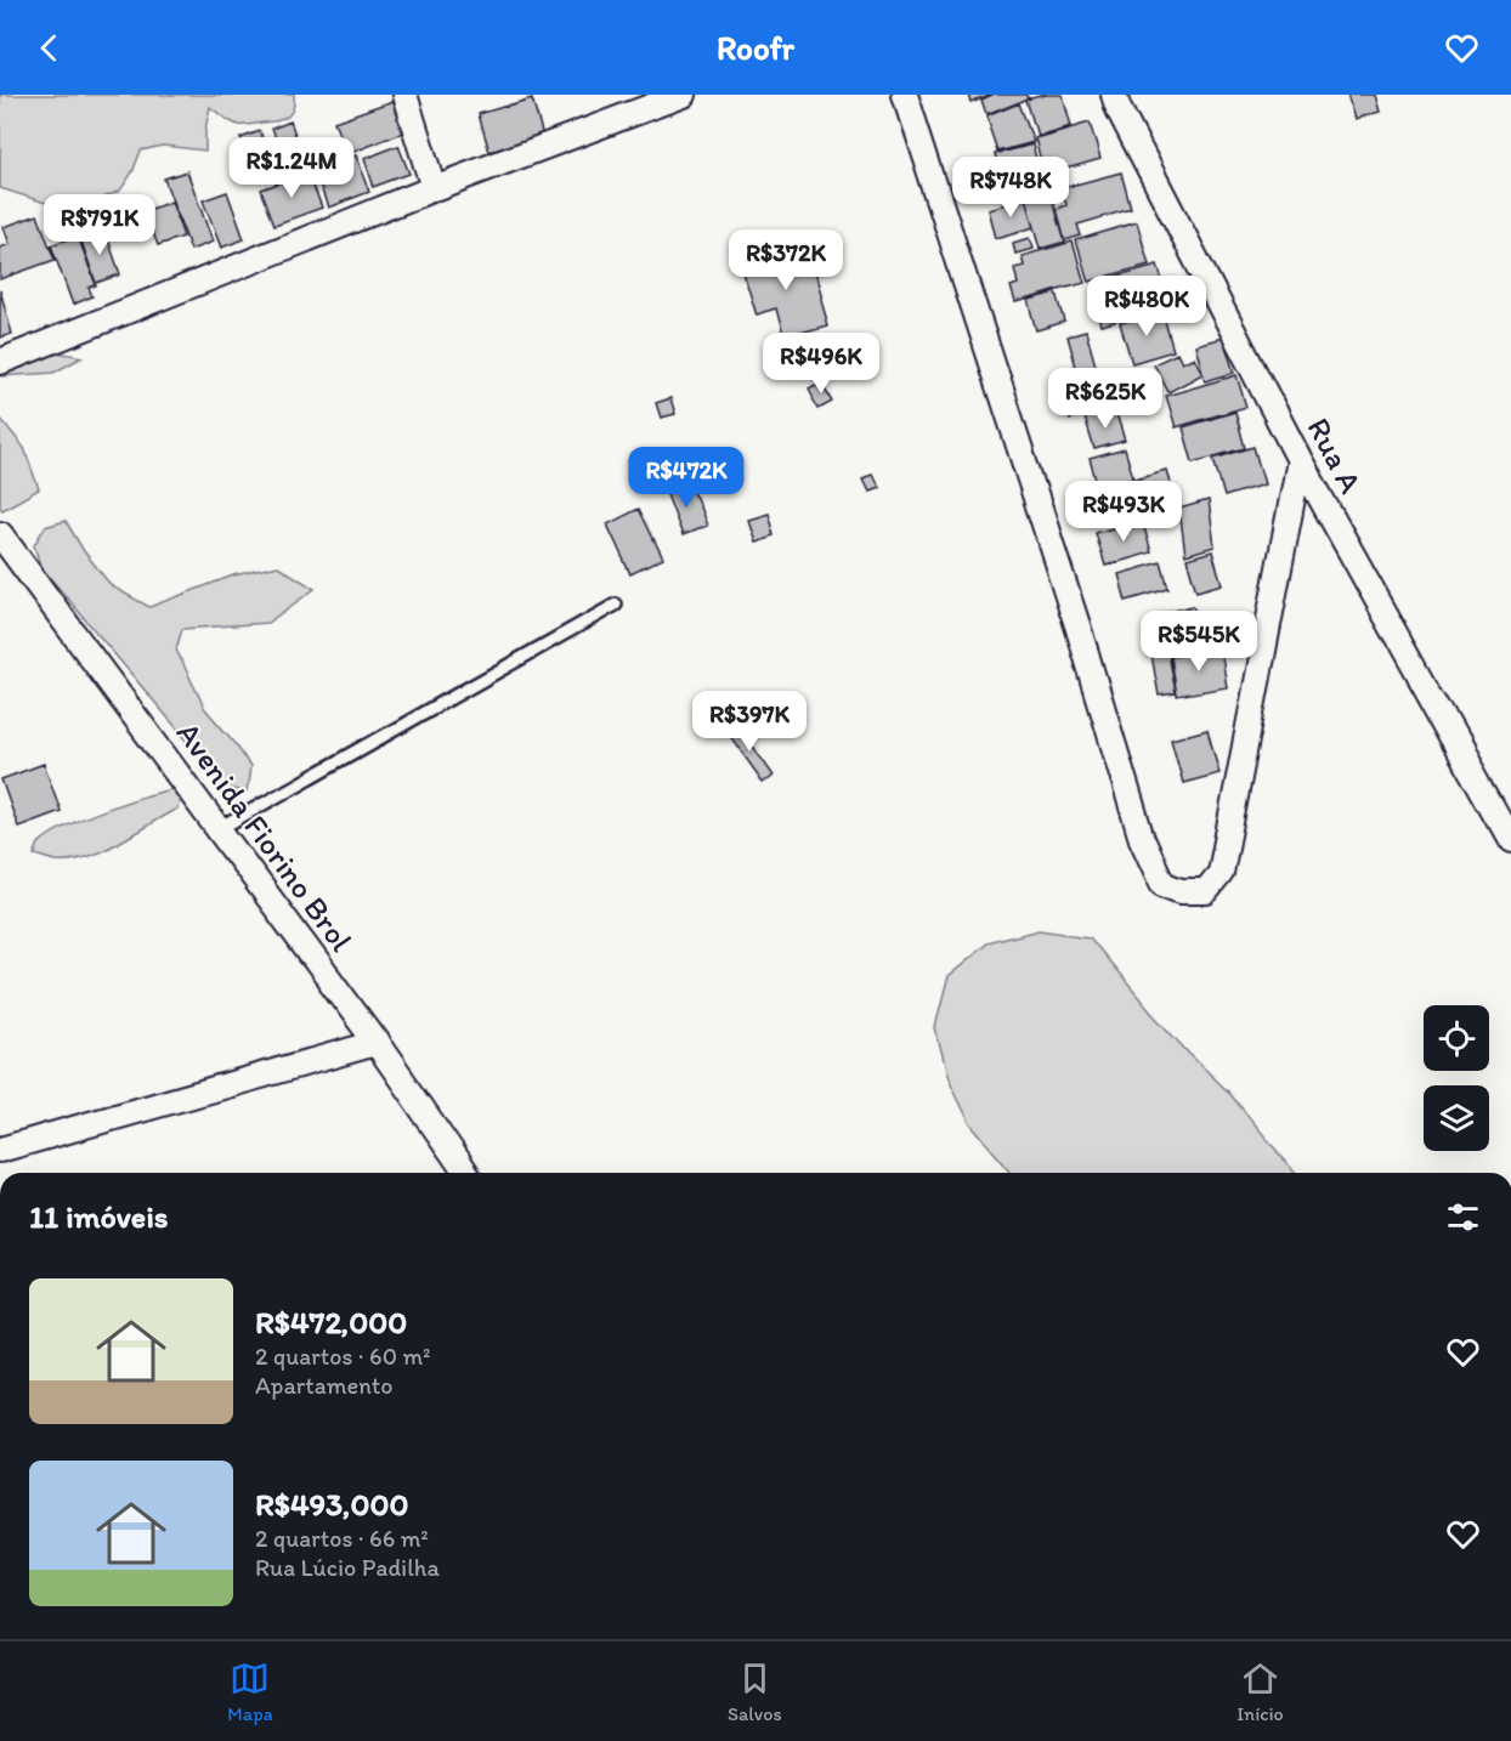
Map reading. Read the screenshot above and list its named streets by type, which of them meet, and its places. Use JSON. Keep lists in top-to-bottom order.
{
  "streets": {
    "street": ["Rua A", "Avenida Fiorino Brol"]
  },
  "page": {
    "header": "Roofr",
    "price": [
      "R$1.24M",
      "R$748K",
      "R$791K",
      "R$372K",
      "R$480K",
      "R$496K",
      "R$625K",
      "R$472K",
      "R$493K",
      "R$545K",
      "R$397K"
    ],
    "heading": "11 imóveis",
    "list": [
      {
        "name": "R$472,000",
        "note": "2 quartos · 60 m² · Apartamento"
      },
      {
        "name": "R$493,000",
        "note": "2 quartos · 66 m² · Rua Lúcio Padilha"
      }
    ],
    "tabs": ["Mapa", "Salvos", "Início"]
  }
}
